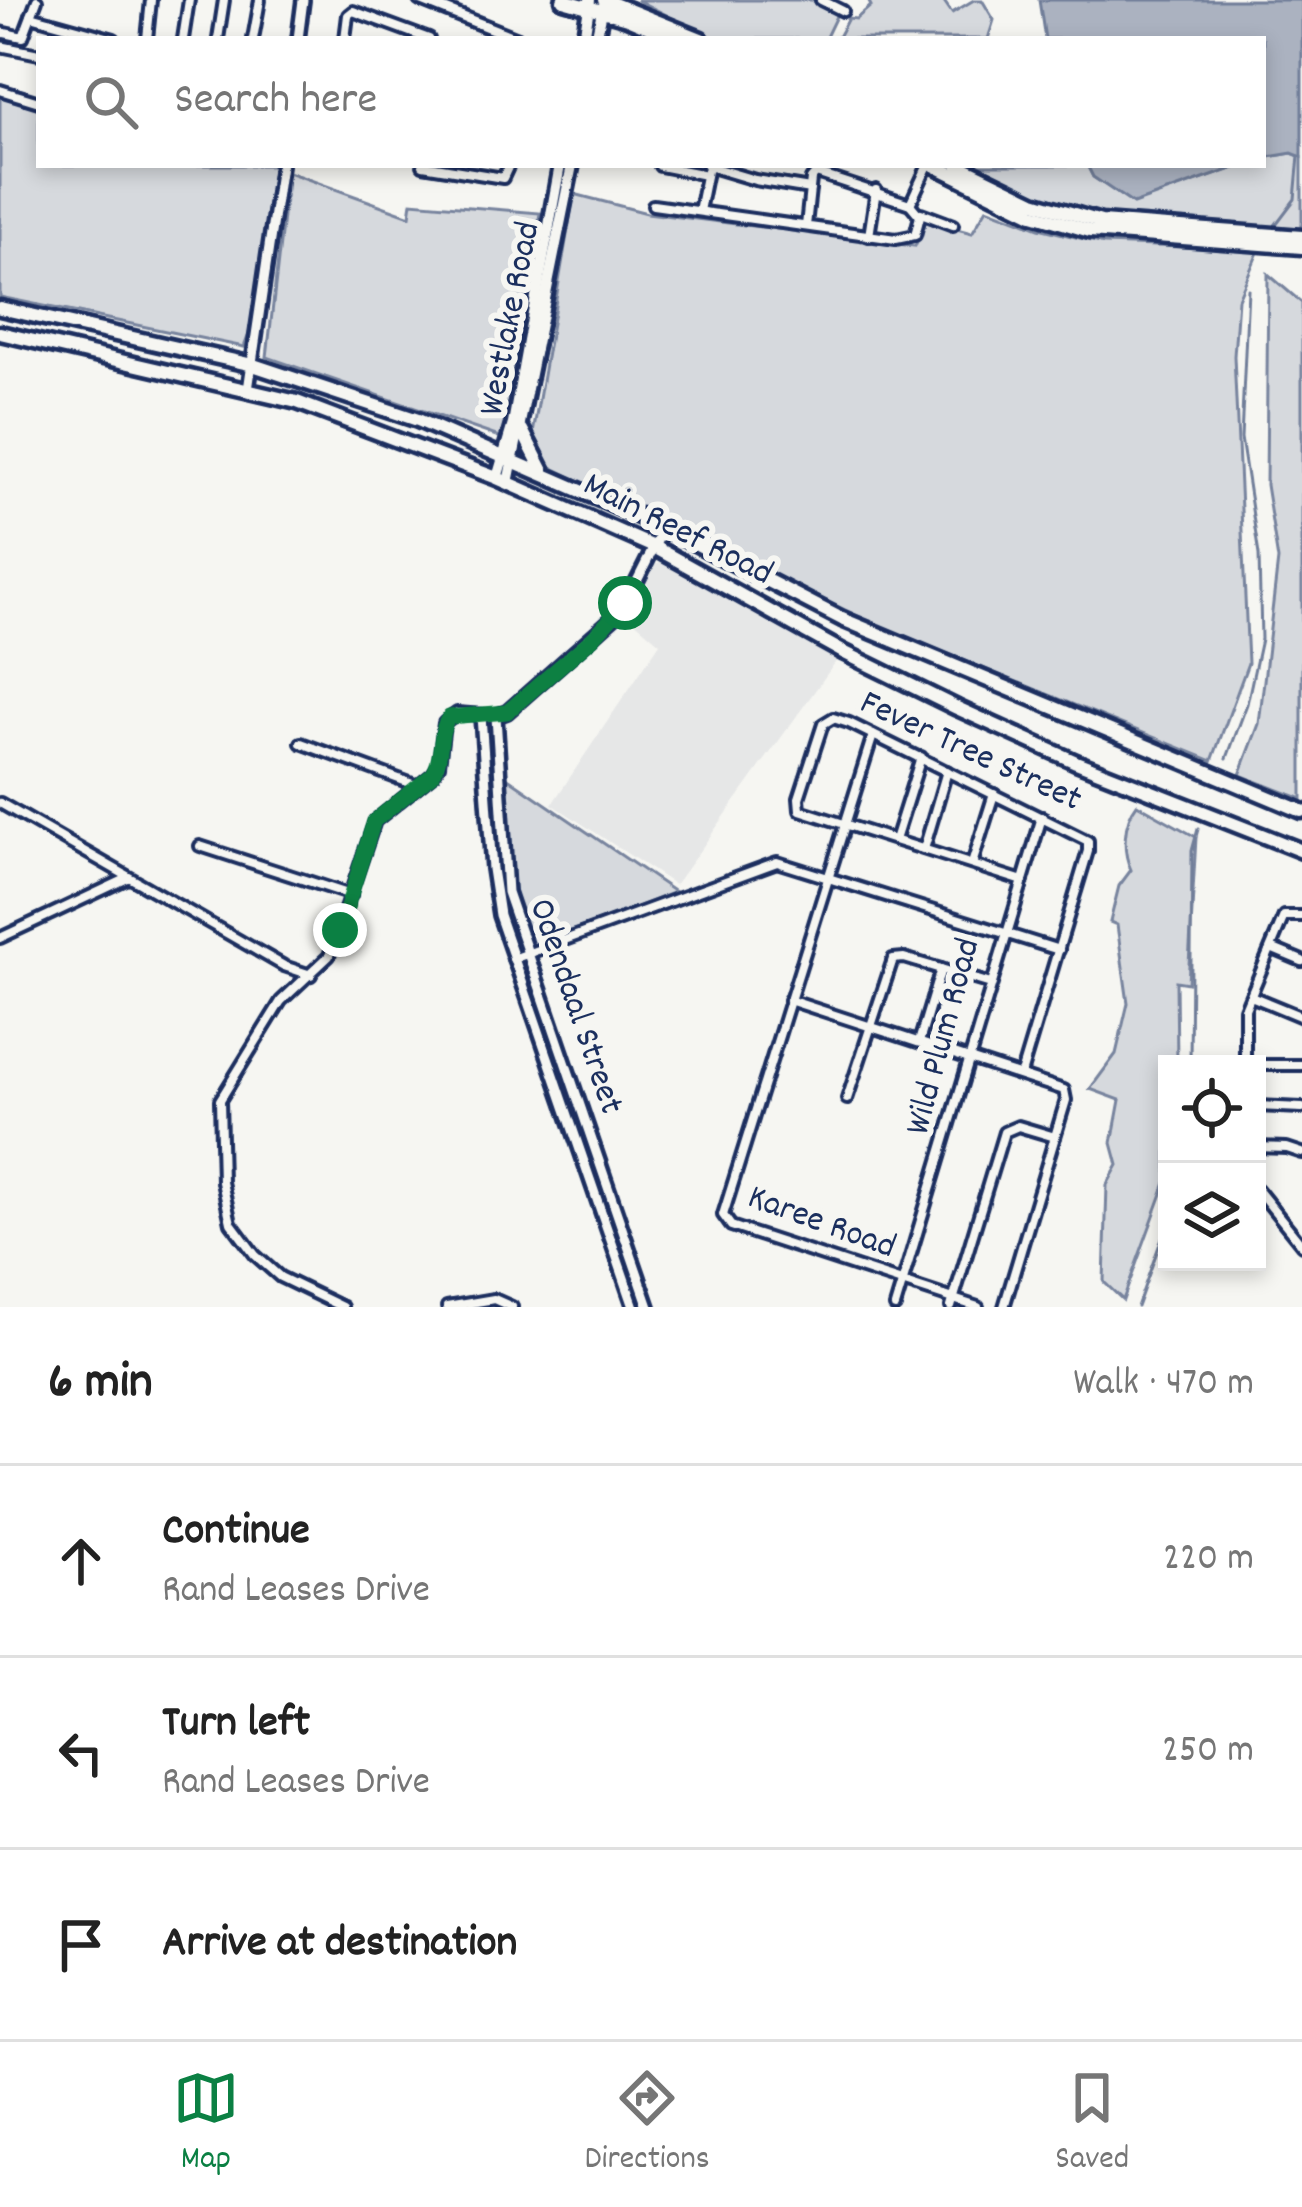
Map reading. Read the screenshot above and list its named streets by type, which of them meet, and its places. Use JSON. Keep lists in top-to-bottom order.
{
  "streets": {
    "main road": ["Westlake Road", "Main Reef Road"],
    "street": [
      "Fever Tree Street",
      "Odendaal Street",
      "Wild Plum Road",
      "Karee Road"
    ]
  },
  "crossings": [
    ["Westlake Road", "Main Reef Road"],
    ["Odendaal Street", "Wild Plum Road"],
    ["Wild Plum Road", "Karee Road"]
  ],
  "page": {
    "search": "Search here",
    "heading": ["6 min", "Walk · 470 m"],
    "list": [
      ["Continue", "Rand Leases Drive", "220 m"],
      ["Turn left", "Rand Leases Drive", "250 m"],
      "Arrive at destination"
    ],
    "nav": ["Map", "Directions", "Saved"]
  }
}
